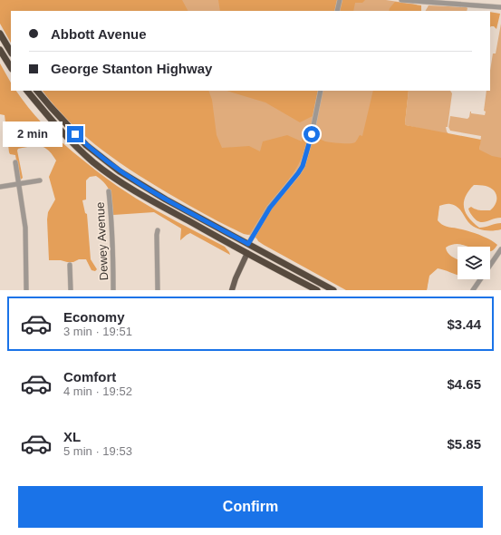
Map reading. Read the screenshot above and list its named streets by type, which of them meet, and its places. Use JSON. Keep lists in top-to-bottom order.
{
  "streets": {
    "street": ["Dewey Avenue"]
  },
  "page": {
    "banner": ["Abbott Avenue", "George Stanton Highway"],
    "bubble": "2 min",
    "list": [
      {
        "name": "Economy",
        "note": "3 min · 19:51",
        "value": "$3.44"
      },
      {
        "name": "Comfort",
        "note": "4 min · 19:52",
        "value": "$4.65"
      },
      {
        "name": "XL",
        "note": "5 min · 19:53",
        "value": "$5.85"
      }
    ],
    "buttons": "Confirm"
  }
}
